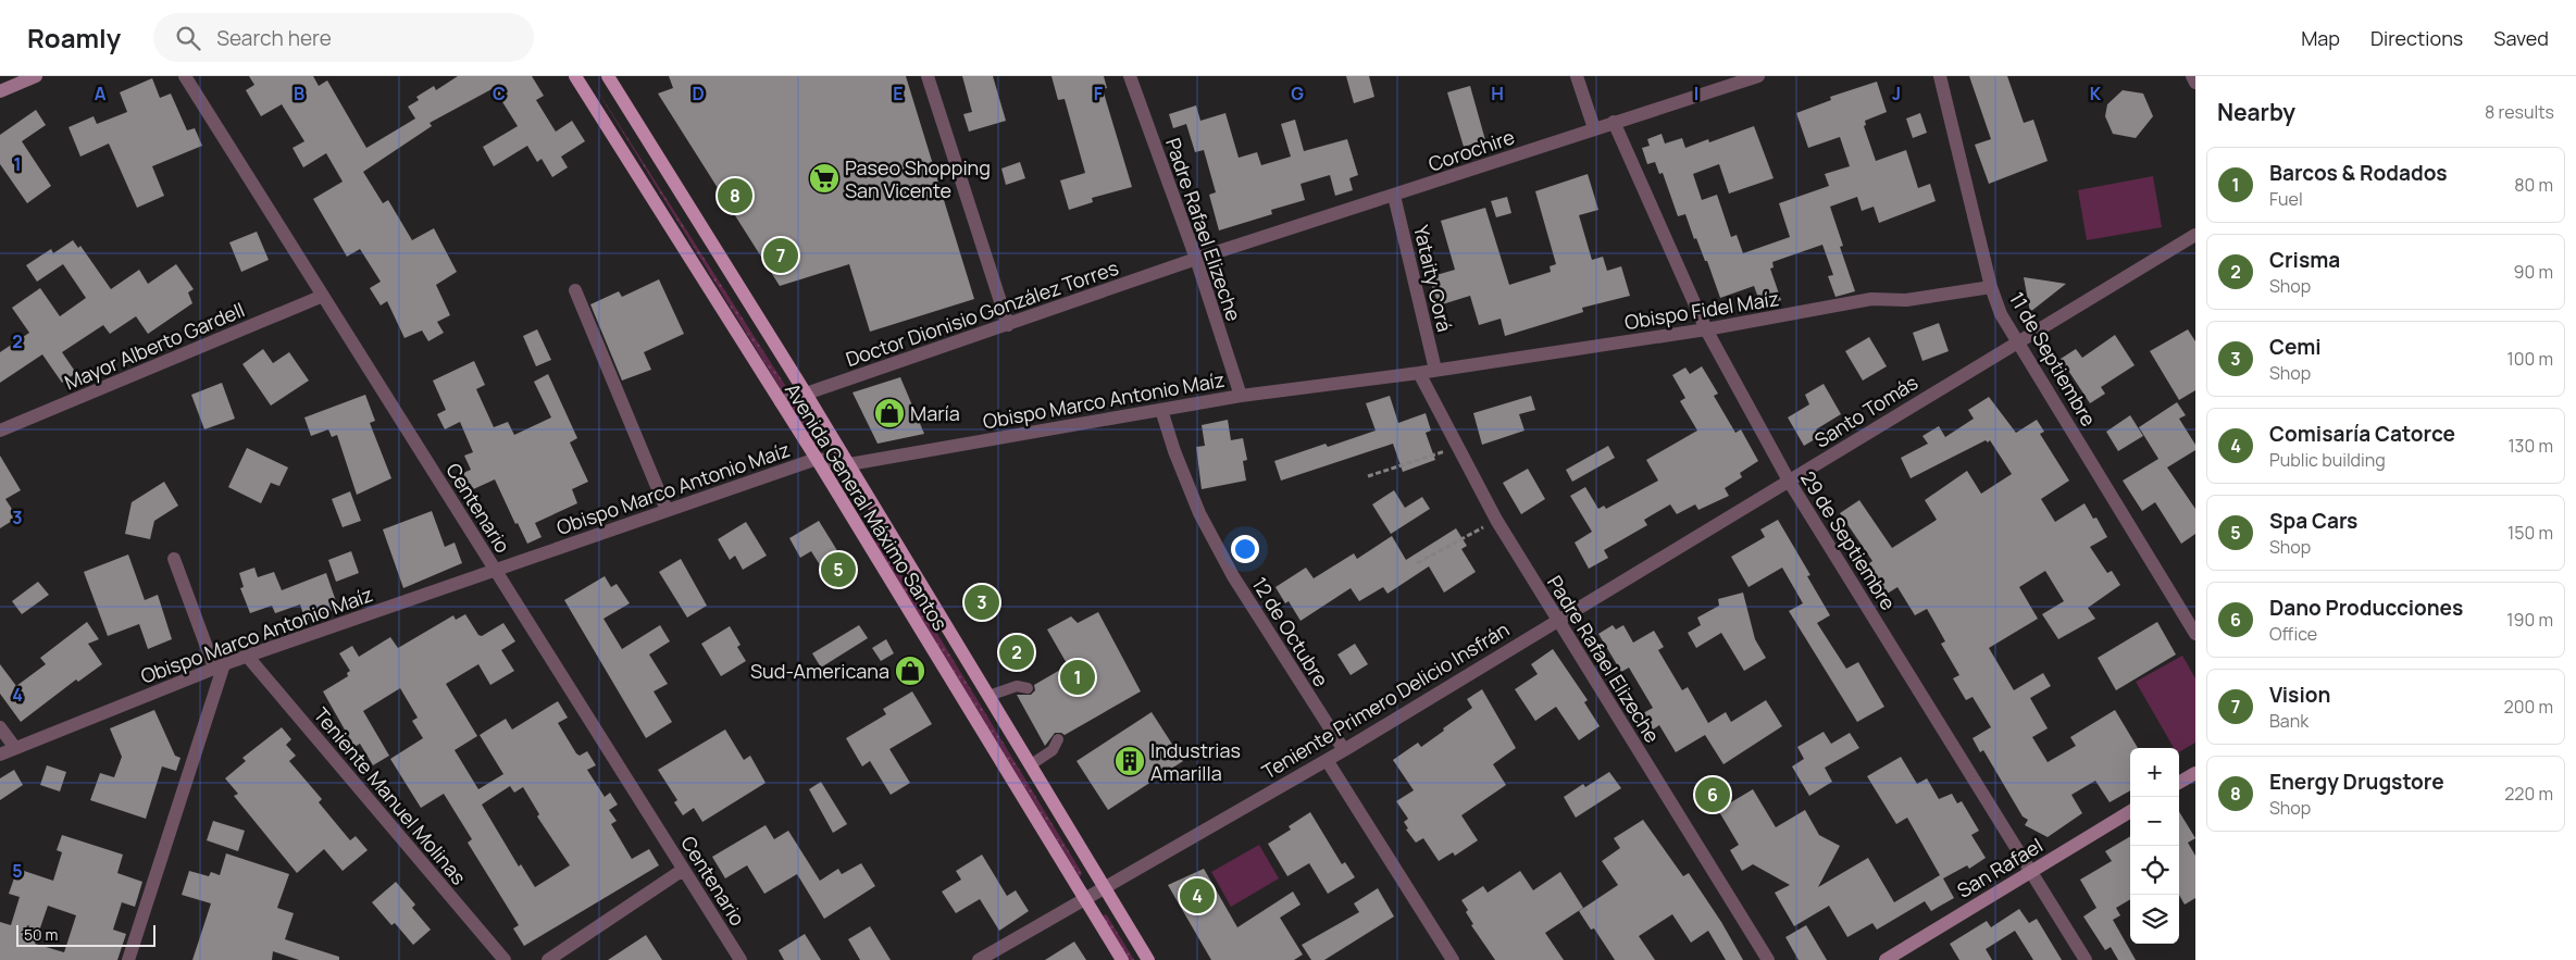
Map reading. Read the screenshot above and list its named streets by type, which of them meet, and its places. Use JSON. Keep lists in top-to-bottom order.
{
  "streets": {
    "main road": ["Avenida General Máximo Santos"],
    "street": [
      "Corochire",
      "Padre Rafael Elizeche",
      "Yataity Corá",
      "Obispo Fidel Maíz",
      "Doctor Dionisio González Torres",
      "Mayor Alberto Gardell",
      "11 de Septiembre",
      "Obispo Marco Antonio Maíz",
      "Santo Tomás",
      "Centenario",
      "29 de Septiembre",
      "12 de Octubre",
      "Teniente Primero Delicio Insfrán",
      "Teniente Manuel Molinas",
      "San Rafael"
    ]
  },
  "crossings": [
    ["Corochire", "Padre Rafael Elizeche"],
    ["Corochire", "Yataity Corá"],
    ["Corochire", "Doctor Dionisio González Torres"],
    ["Corochire", "29 de Septiembre"],
    ["Padre Rafael Elizeche", "Obispo Fidel Maíz"],
    ["Padre Rafael Elizeche", "Doctor Dionisio González Torres"],
    ["Padre Rafael Elizeche", "Obispo Marco Antonio Maíz"],
    ["Padre Rafael Elizeche", "Santo Tomás"],
    ["Padre Rafael Elizeche", "Teniente Primero Delicio Insfrán"],
    ["Yataity Corá", "Obispo Fidel Maíz"],
    ["Obispo Fidel Maíz", "11 de Septiembre"],
    ["Obispo Fidel Maíz", "Obispo Marco Antonio Maíz"],
    ["Obispo Fidel Maíz", "29 de Septiembre"],
    ["Doctor Dionisio González Torres", "Avenida General Máximo Santos"],
    ["Mayor Alberto Gardell", "Centenario"],
    ["11 de Septiembre", "Santo Tomás"],
    ["Obispo Marco Antonio Maíz", "Avenida General Máximo Santos"],
    ["Obispo Marco Antonio Maíz", "Centenario"],
    ["Obispo Marco Antonio Maíz", "12 de Octubre"],
    ["Obispo Marco Antonio Maíz", "Teniente Manuel Molinas"],
    ["Santo Tomás", "29 de Septiembre"],
    ["Santo Tomás", "Teniente Primero Delicio Insfrán"],
    ["Avenida General Máximo Santos", "Teniente Primero Delicio Insfrán"],
    ["29 de Septiembre", "San Rafael"],
    ["12 de Octubre", "Teniente Primero Delicio Insfrán"]
  ],
  "places": {
    "supermarket": ["Paseo Shopping San Vicente"],
    "shop": ["María", "Sud-Americana"],
    "building": ["Industrias Amarilla"]
  },
  "scale_bar": "50 m",
  "page": {
    "header": "Roamly",
    "search": "Search here",
    "nav": ["Map", "Directions", "Saved"],
    "heading": ["Nearby", "8 results"],
    "list": [
      {
        "mark": "1",
        "name": "Barcos & Rodados",
        "note": "Fuel",
        "value": "80 m"
      },
      {
        "mark": "2",
        "name": "Crisma",
        "note": "Shop",
        "value": "90 m"
      },
      {
        "mark": "3",
        "name": "Cemi",
        "note": "Shop",
        "value": "100 m"
      },
      {
        "mark": "4",
        "name": "Comisaría Catorce",
        "note": "Public building",
        "value": "130 m"
      },
      {
        "mark": "5",
        "name": "Spa Cars",
        "note": "Shop",
        "value": "150 m"
      },
      {
        "mark": "6",
        "name": "Dano Producciones",
        "note": "Office",
        "value": "190 m"
      },
      {
        "mark": "7",
        "name": "Vision",
        "note": "Bank",
        "value": "200 m"
      },
      {
        "mark": "8",
        "name": "Energy Drugstore",
        "note": "Shop",
        "value": "220 m"
      }
    ],
    "pins": [
      "8",
      "7",
      "5",
      "3",
      "2",
      "1",
      "6",
      "4"
    ],
    "map_buttons": ["+", "−"],
    "scale": "50 m"
  },
  "grid": {
    "columns": [
      "A",
      "B",
      "C",
      "D",
      "E",
      "F",
      "G",
      "H",
      "I",
      "J",
      "K"
    ],
    "rows": [
      "1",
      "2",
      "3",
      "4",
      "5"
    ]
  }
}
